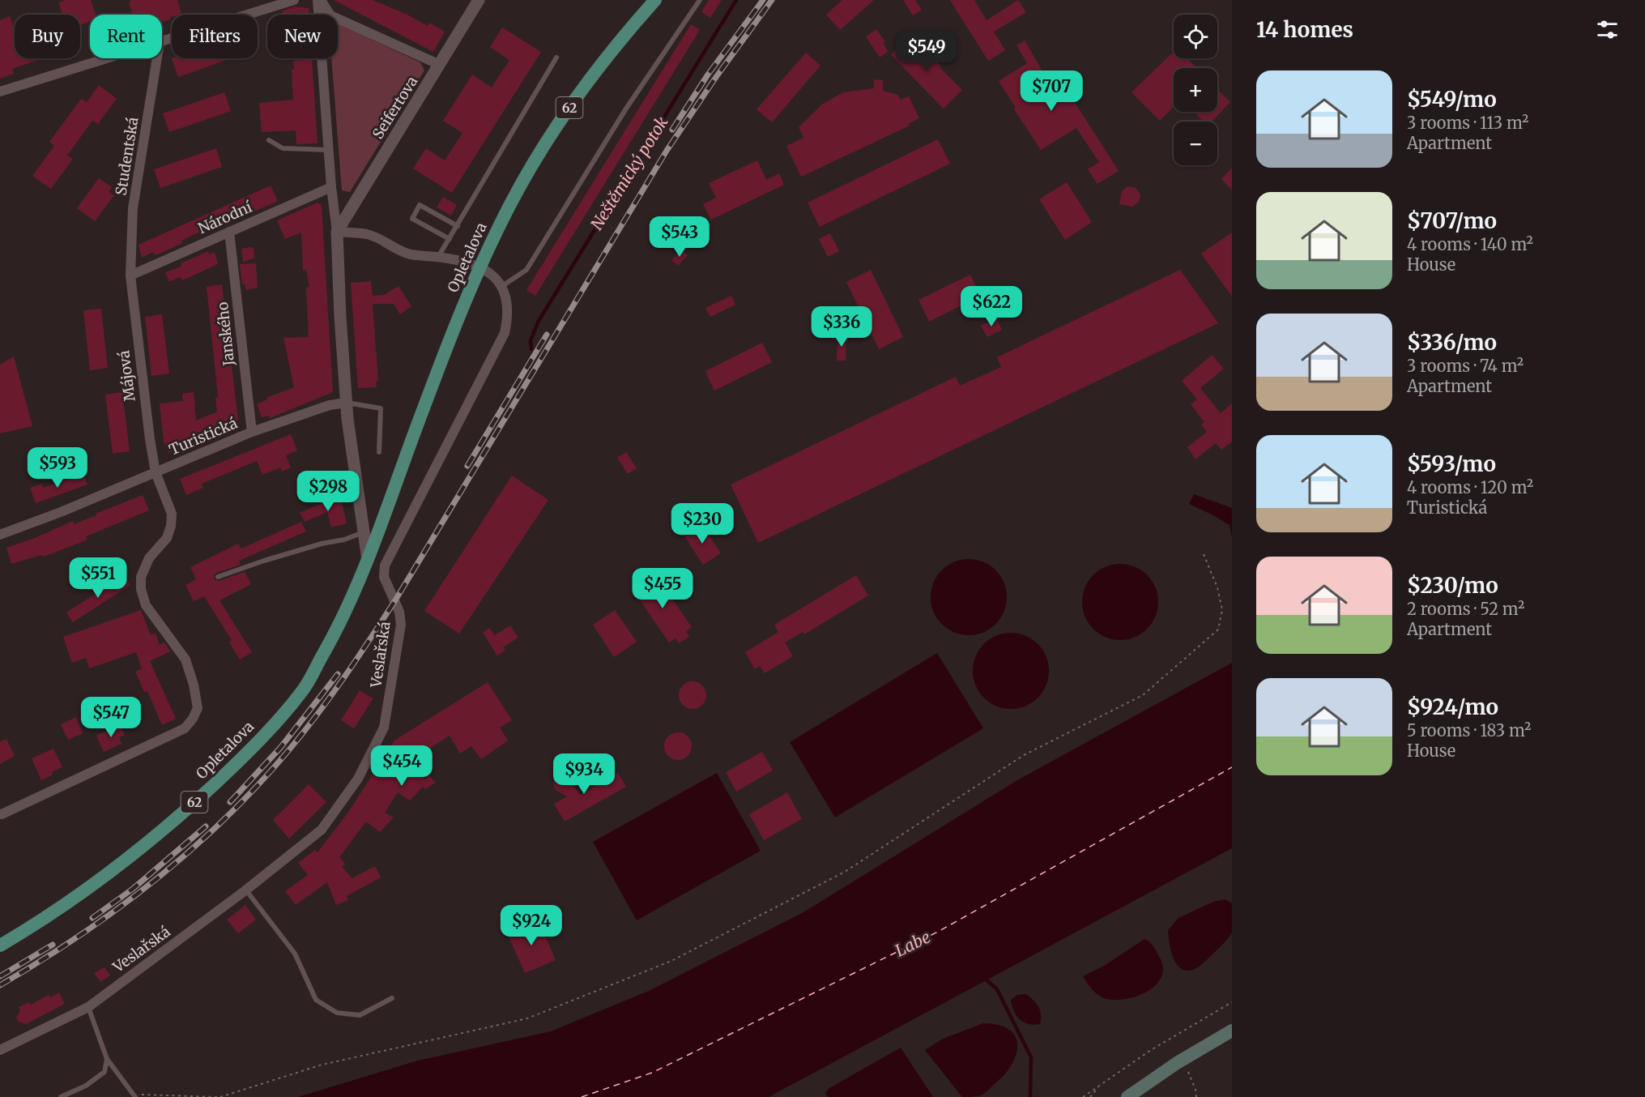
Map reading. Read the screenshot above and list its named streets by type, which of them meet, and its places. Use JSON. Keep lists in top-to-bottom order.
{
  "streets": {
    "main road": ["62", "Opletalova"],
    "street": [
      "Seifertova",
      "Studentská",
      "Národní",
      "Janského",
      "Májová",
      "Turistická",
      "Veslařská"
    ]
  },
  "crossings": [
    ["Studentská", "Národní"],
    ["Studentská", "Májová"],
    ["Národní", "Janského"],
    ["Národní", "Májová"],
    ["Janského", "Turistická"],
    ["Májová", "Turistická"]
  ],
  "water": ["Neštěmický potok", "Labe"],
  "page": {
    "heading": "14 homes",
    "map_buttons": ["+", "−"],
    "chip": [
      "Buy",
      "Rent",
      "Filters",
      "New"
    ],
    "price": [
      "$549",
      "$707",
      "$543",
      "$622",
      "$336",
      "$593",
      "$298",
      "$230",
      "$551",
      "$455",
      "$547",
      "$454",
      "$934",
      "$924"
    ],
    "list": [
      {
        "name": "$549/mo",
        "note": "3 rooms · 113 m² · Apartment"
      },
      {
        "name": "$707/mo",
        "note": "4 rooms · 140 m² · House"
      },
      {
        "name": "$336/mo",
        "note": "3 rooms · 74 m² · Apartment"
      },
      {
        "name": "$593/mo",
        "note": "4 rooms · 120 m² · Turistická"
      },
      {
        "name": "$230/mo",
        "note": "2 rooms · 52 m² · Apartment"
      },
      {
        "name": "$924/mo",
        "note": "5 rooms · 183 m² · House"
      }
    ]
  }
}
